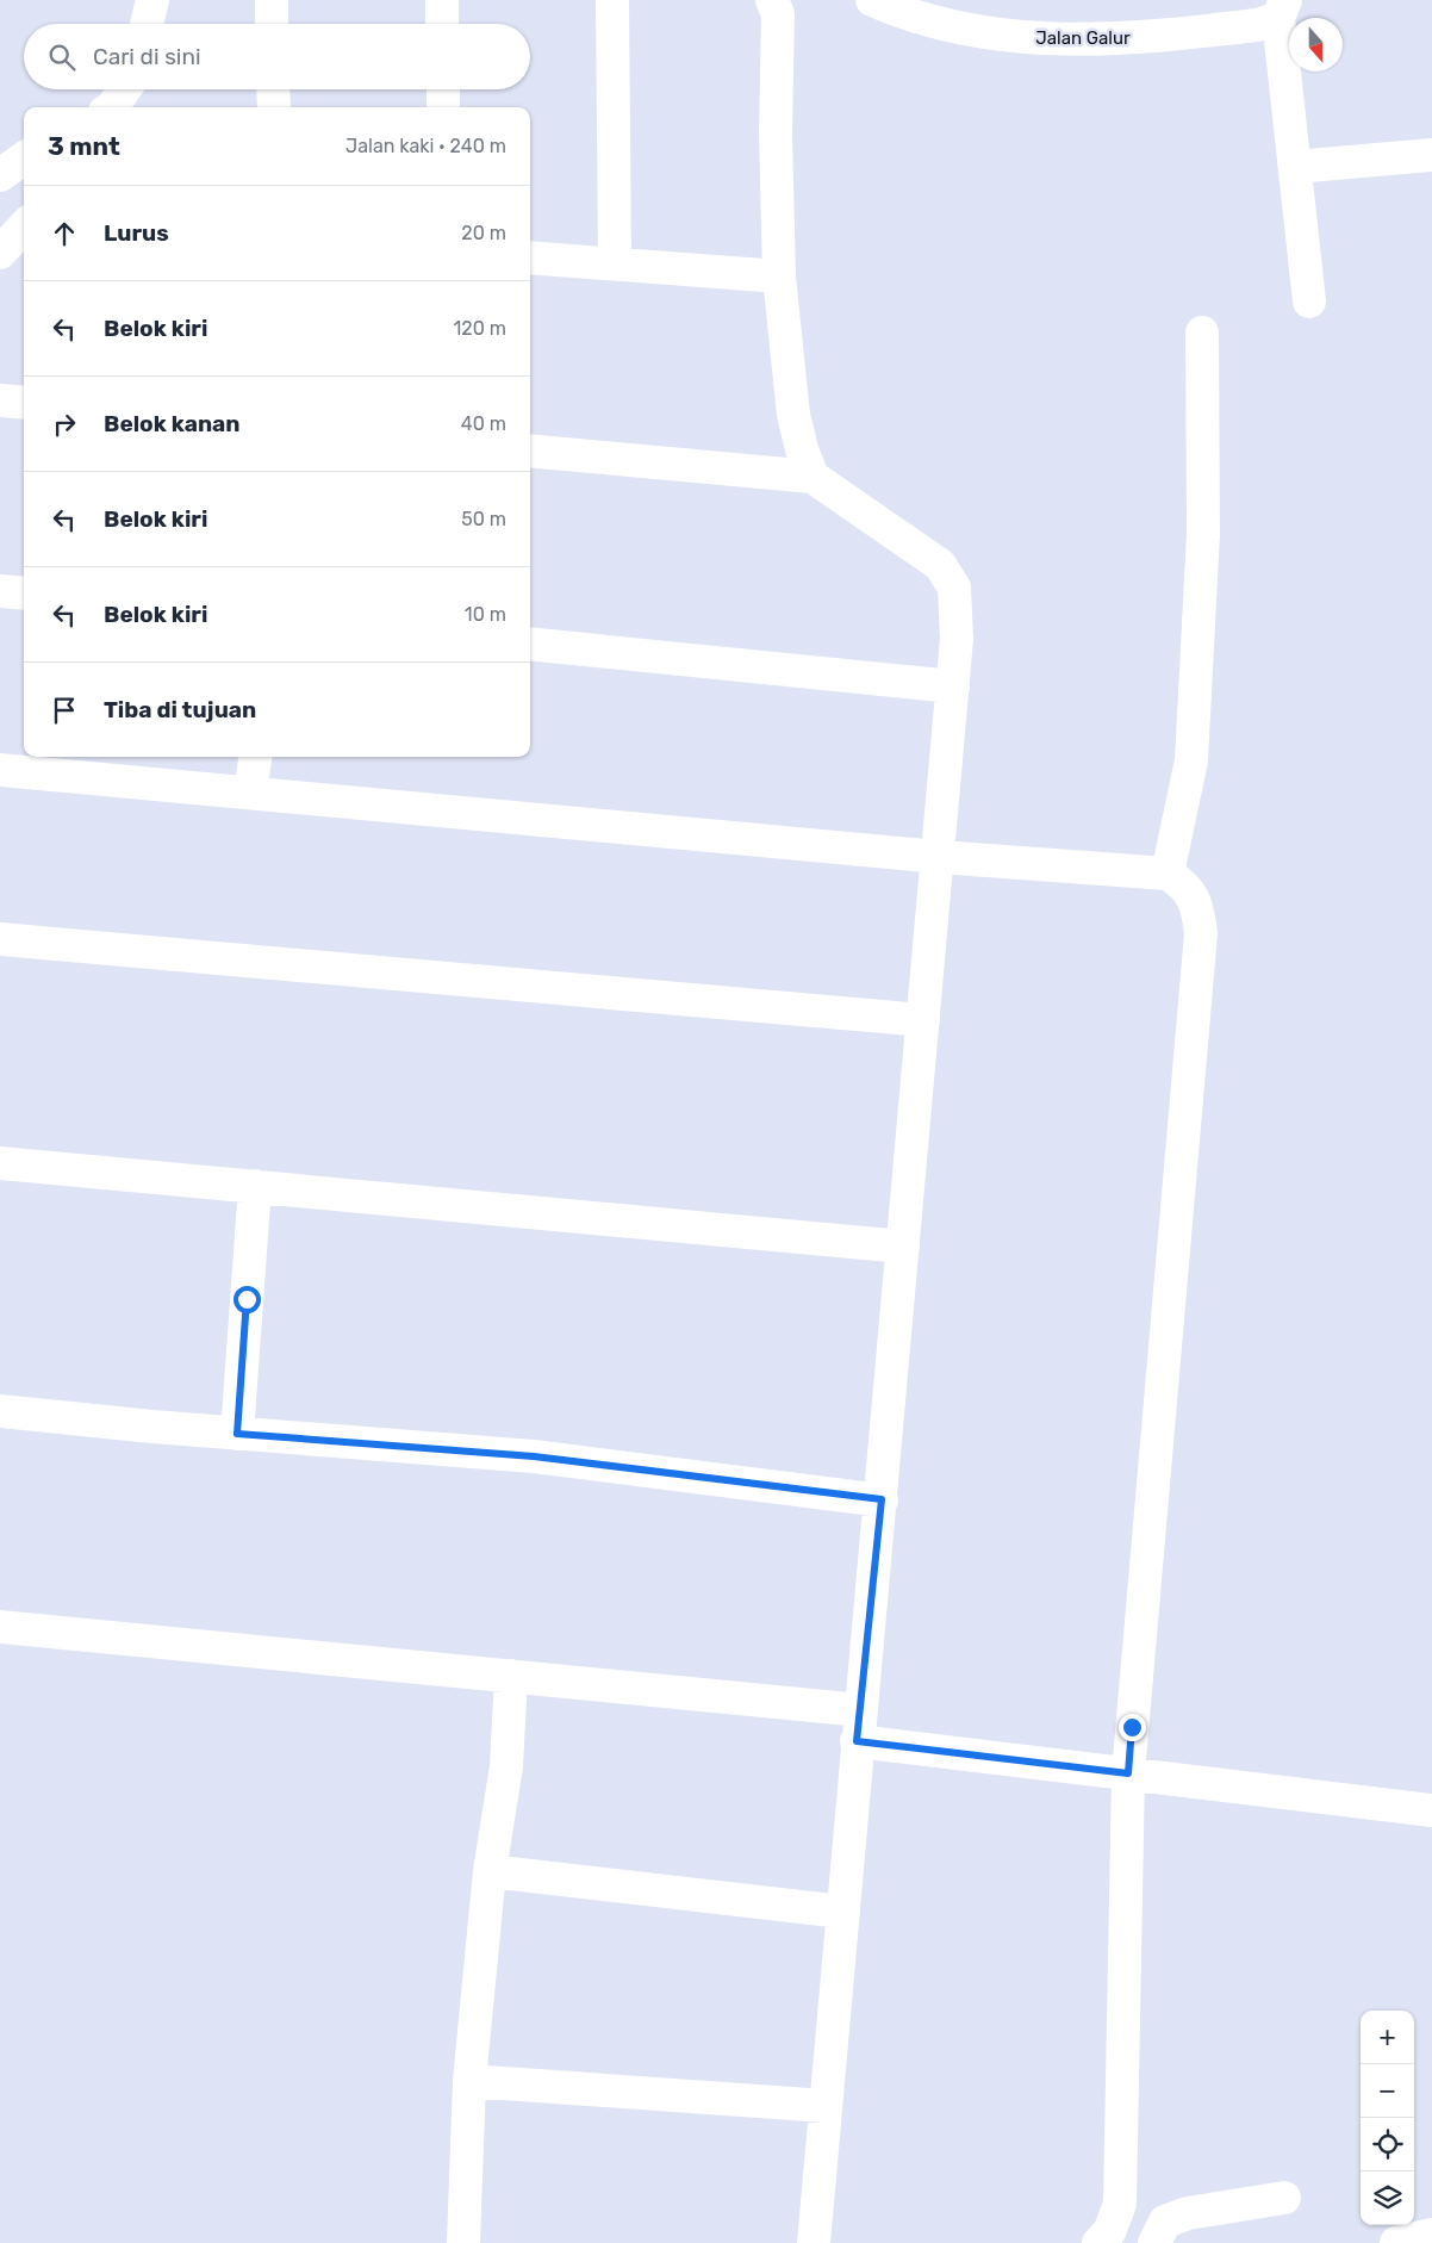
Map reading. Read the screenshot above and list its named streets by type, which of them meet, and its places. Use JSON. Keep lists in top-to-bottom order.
{
  "streets": {
    "street": ["Jalan Galur"]
  },
  "north": "bottom",
  "page": {
    "search": "Cari di sini",
    "heading": ["3 mnt", "Jalan kaki · 240 m"],
    "list": [
      ["Lurus", "20 m"],
      ["Belok kiri", "120 m"],
      ["Belok kanan", "40 m"],
      ["Belok kiri", "50 m"],
      ["Belok kiri", "10 m"],
      "Tiba di tujuan"
    ],
    "map_buttons": ["+", "−"]
  }
}
